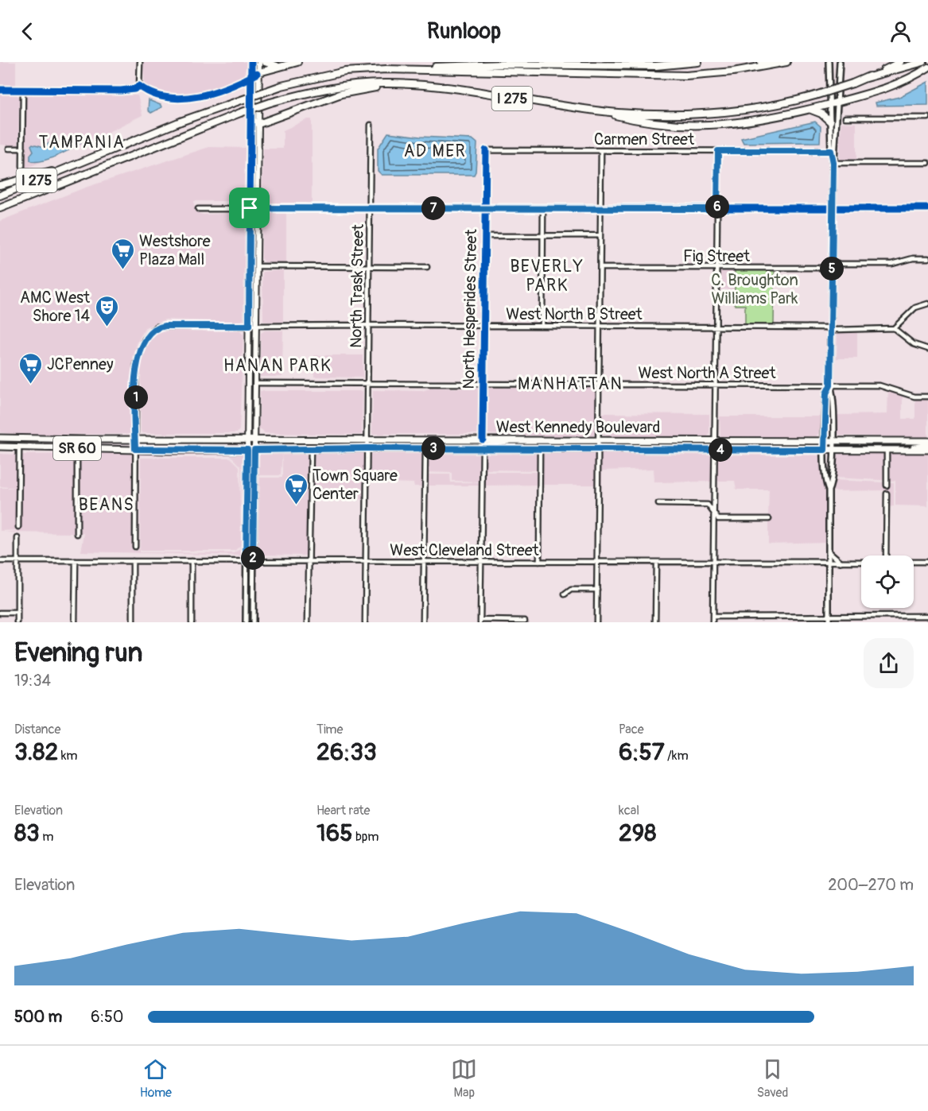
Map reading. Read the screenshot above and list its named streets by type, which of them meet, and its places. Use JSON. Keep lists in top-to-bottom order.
{
  "streets": {
    "highway": ["I 275"],
    "main road": ["West Kennedy Boulevard", "SR 60"],
    "street": [
      "Carmen Street",
      "Fig Street",
      "North Trask Street",
      "North Hesperides Street",
      "West North B Street",
      "West North A Street",
      "West Cleveland Street"
    ]
  },
  "crossings": [
    ["Carmen Street", "North Hesperides Street"],
    ["North Trask Street", "West North B Street"],
    ["North Trask Street", "West North A Street"],
    ["North Trask Street", "West Kennedy Boulevard"],
    ["North Trask Street", "West Cleveland Street"],
    ["North Hesperides Street", "West North B Street"],
    ["North Hesperides Street", "West North A Street"],
    ["North Hesperides Street", "West Kennedy Boulevard"],
    ["West North B Street", "West Kennedy Boulevard"]
  ],
  "districts": [
    "TAMPANIA",
    "AD MER",
    "BEVERLY PARK",
    "HANAN PARK",
    "MANHATTAN",
    "BEANS"
  ],
  "parks": ["C. Broughton Williams Park"],
  "places": {
    "supermarket": ["Westshore Plaza Mall", "JCPenney", "Town Square Center"],
    "theatre": ["AMC West Shore 14"]
  },
  "page": {
    "header": "Runloop",
    "pins": [
      "6",
      "7",
      "5",
      "1",
      "3",
      "4",
      "2"
    ],
    "heading": ["Evening run", "19:34"],
    "stats": [
      ["Distance", "3.82 km"],
      ["Time", "26:33"],
      ["Pace", "6:57 /km"],
      ["Elevation", "83 m"],
      ["Heart rate", "165 bpm"],
      ["kcal", "298"]
    ],
    "chart": ["Elevation", "200–270 m"],
    "list": [
      {
        "name": "500 m",
        "note": "6:50"
      }
    ],
    "tabs": ["Home", "Map", "Saved"]
  }
}
